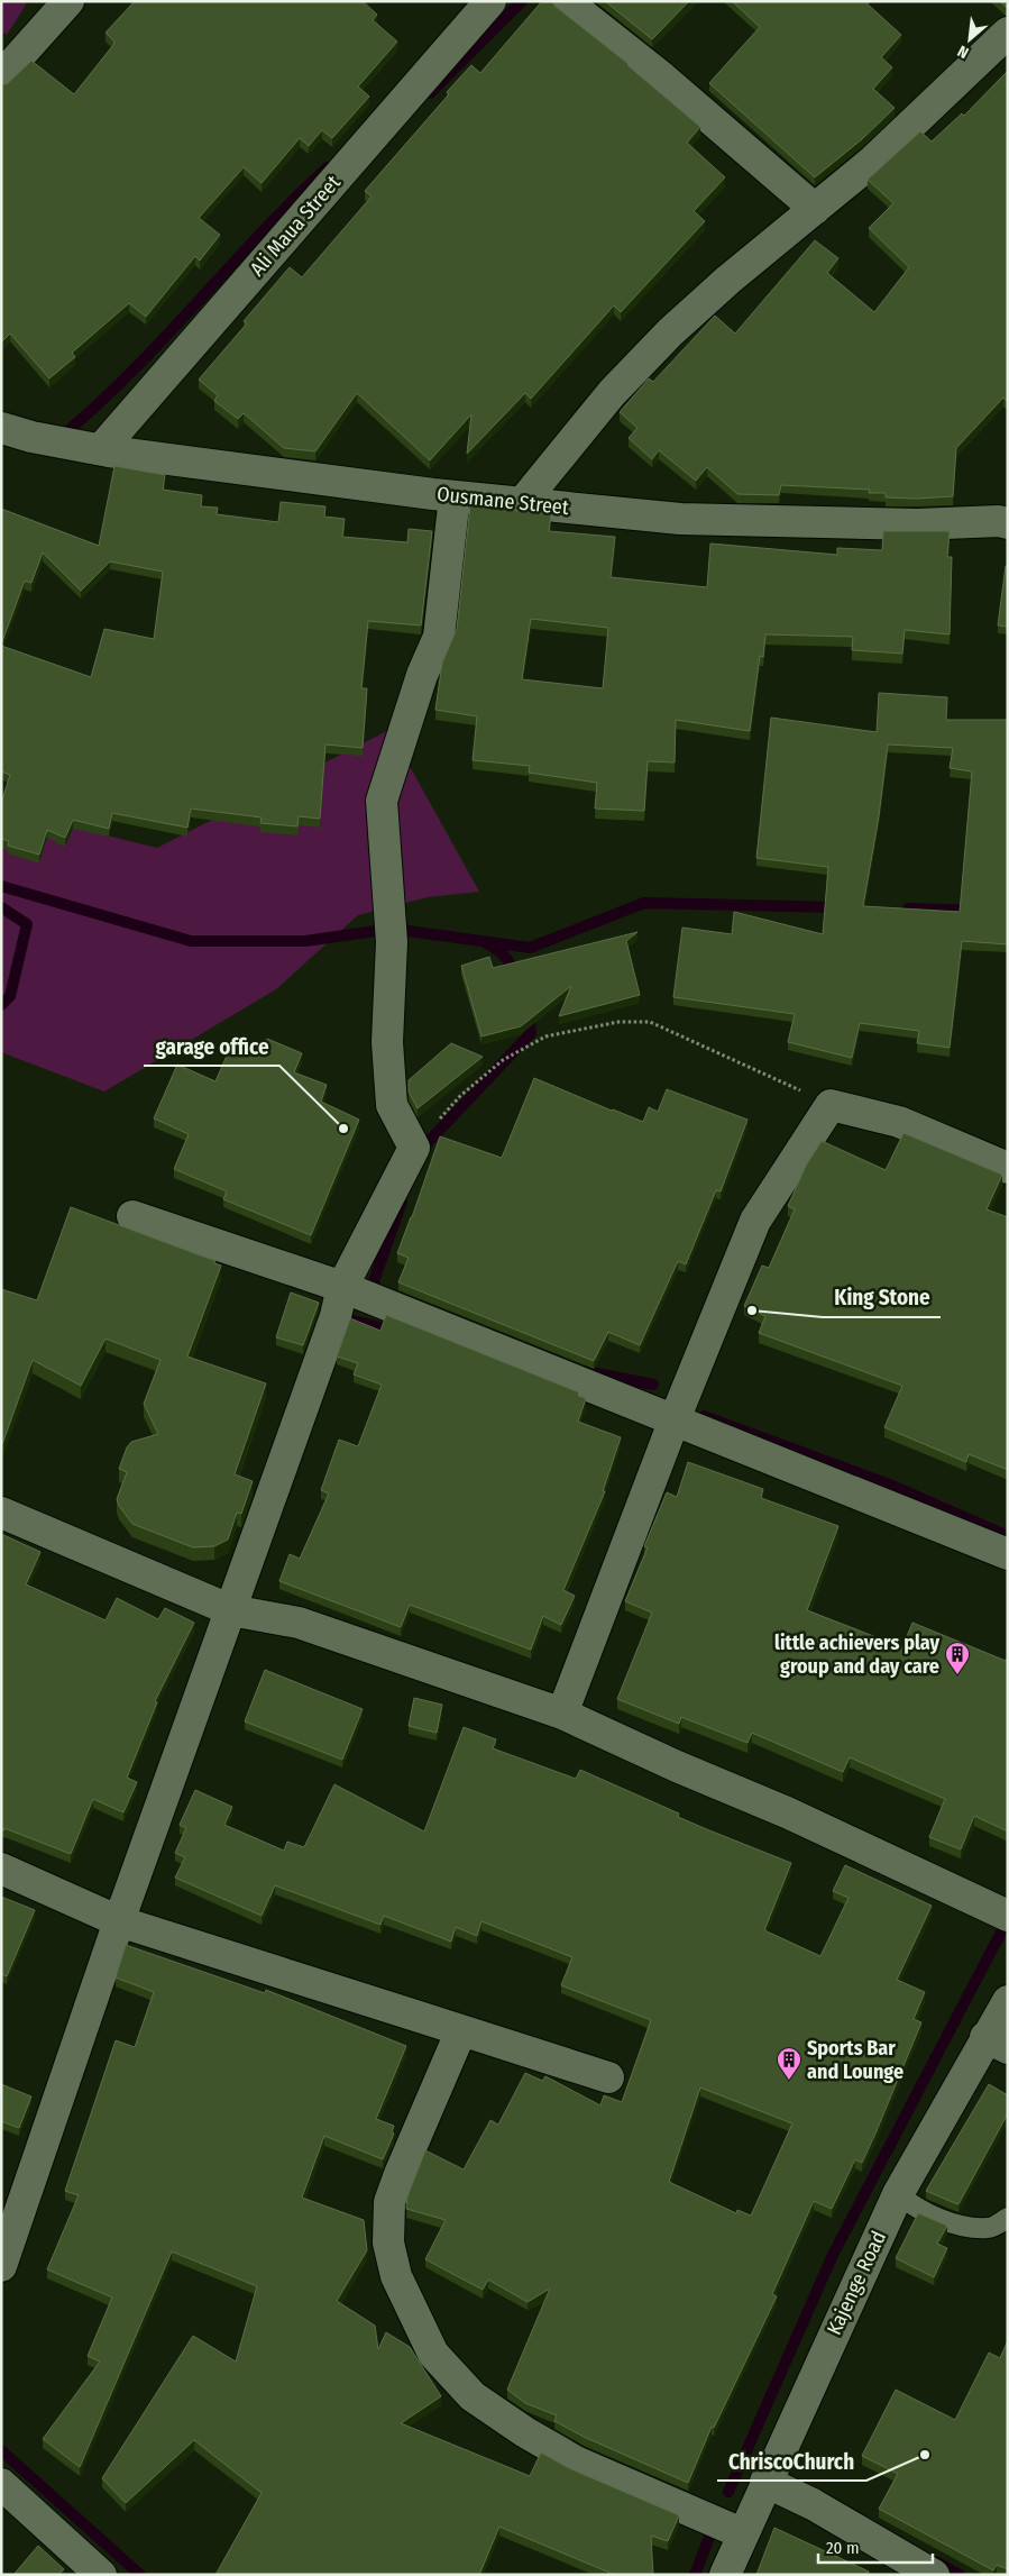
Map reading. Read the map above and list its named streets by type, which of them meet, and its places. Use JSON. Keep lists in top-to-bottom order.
{
  "streets": {
    "street": ["Ali Maua Street", "Ousmane Street", "Kajenge Road"]
  },
  "crossings": [
    ["Ali Maua Street", "Ousmane Street"]
  ],
  "places": {
    "other": ["garage office", "King Stone", "ChriscoChurch"],
    "building": ["little achievers play group and day care", "Sports Bar and Lounge"]
  },
  "scale_bar": "20 m",
  "north": "bottom left"
}
